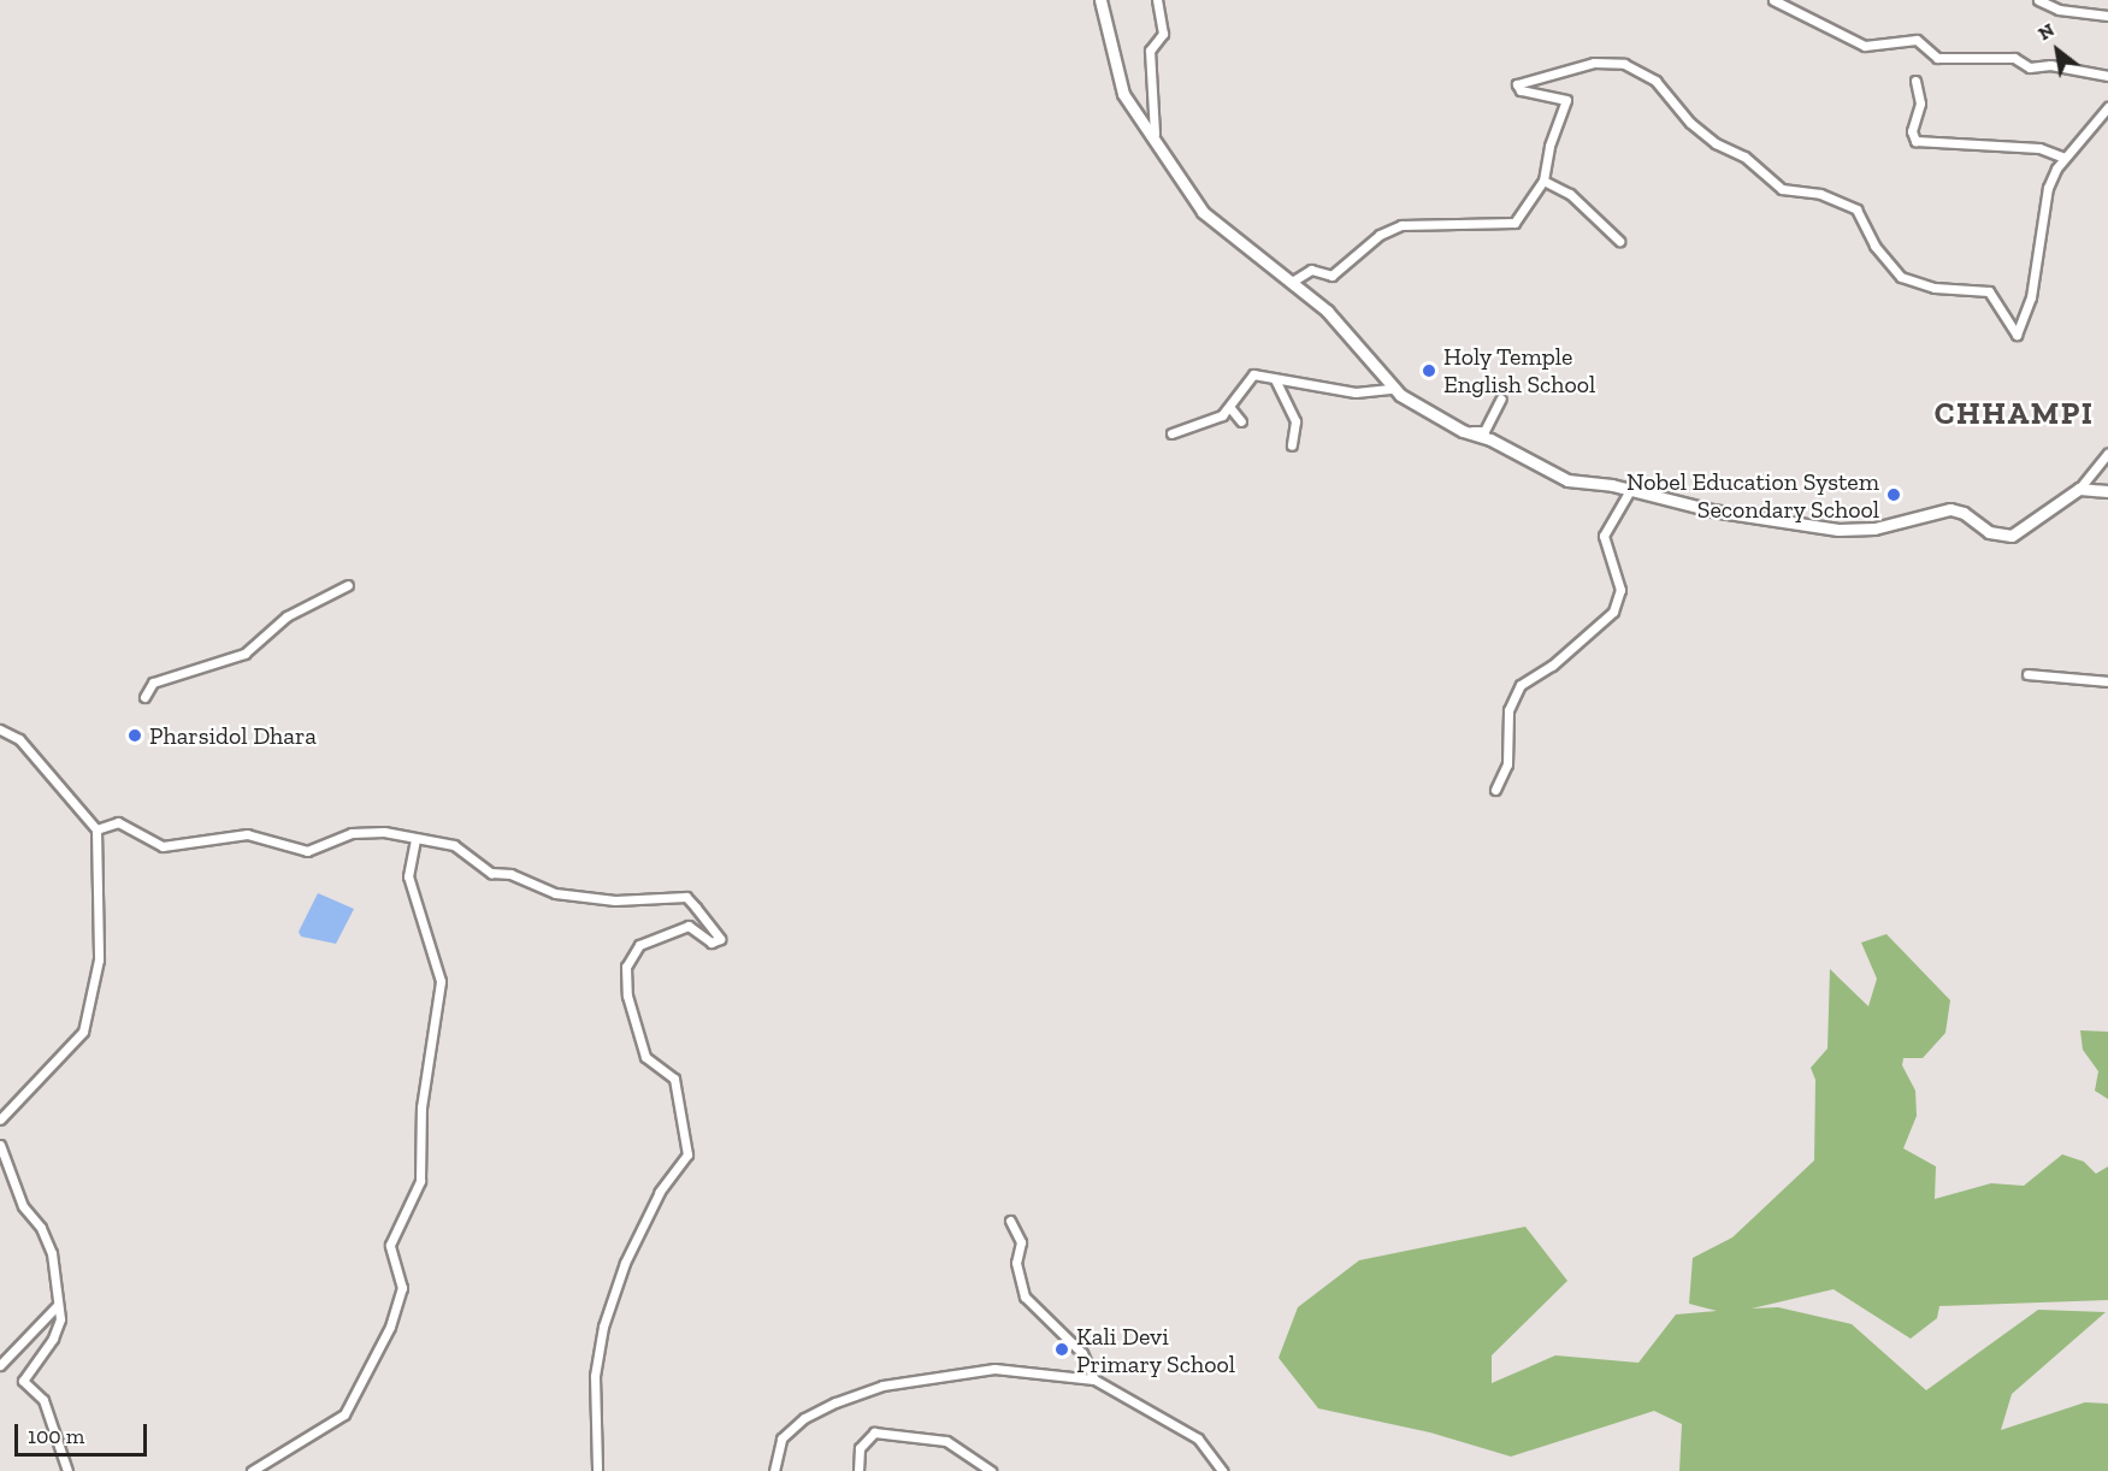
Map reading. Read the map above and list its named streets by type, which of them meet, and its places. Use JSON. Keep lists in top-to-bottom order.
{
  "districts": ["CHHAMPI"],
  "places": [
    "Holy Temple English School",
    "Nobel Education System Secondary School",
    "Pharsidol Dhara",
    "Kali Devi Primary School"
  ],
  "scale_bar": "100 m",
  "north": "top left"
}
